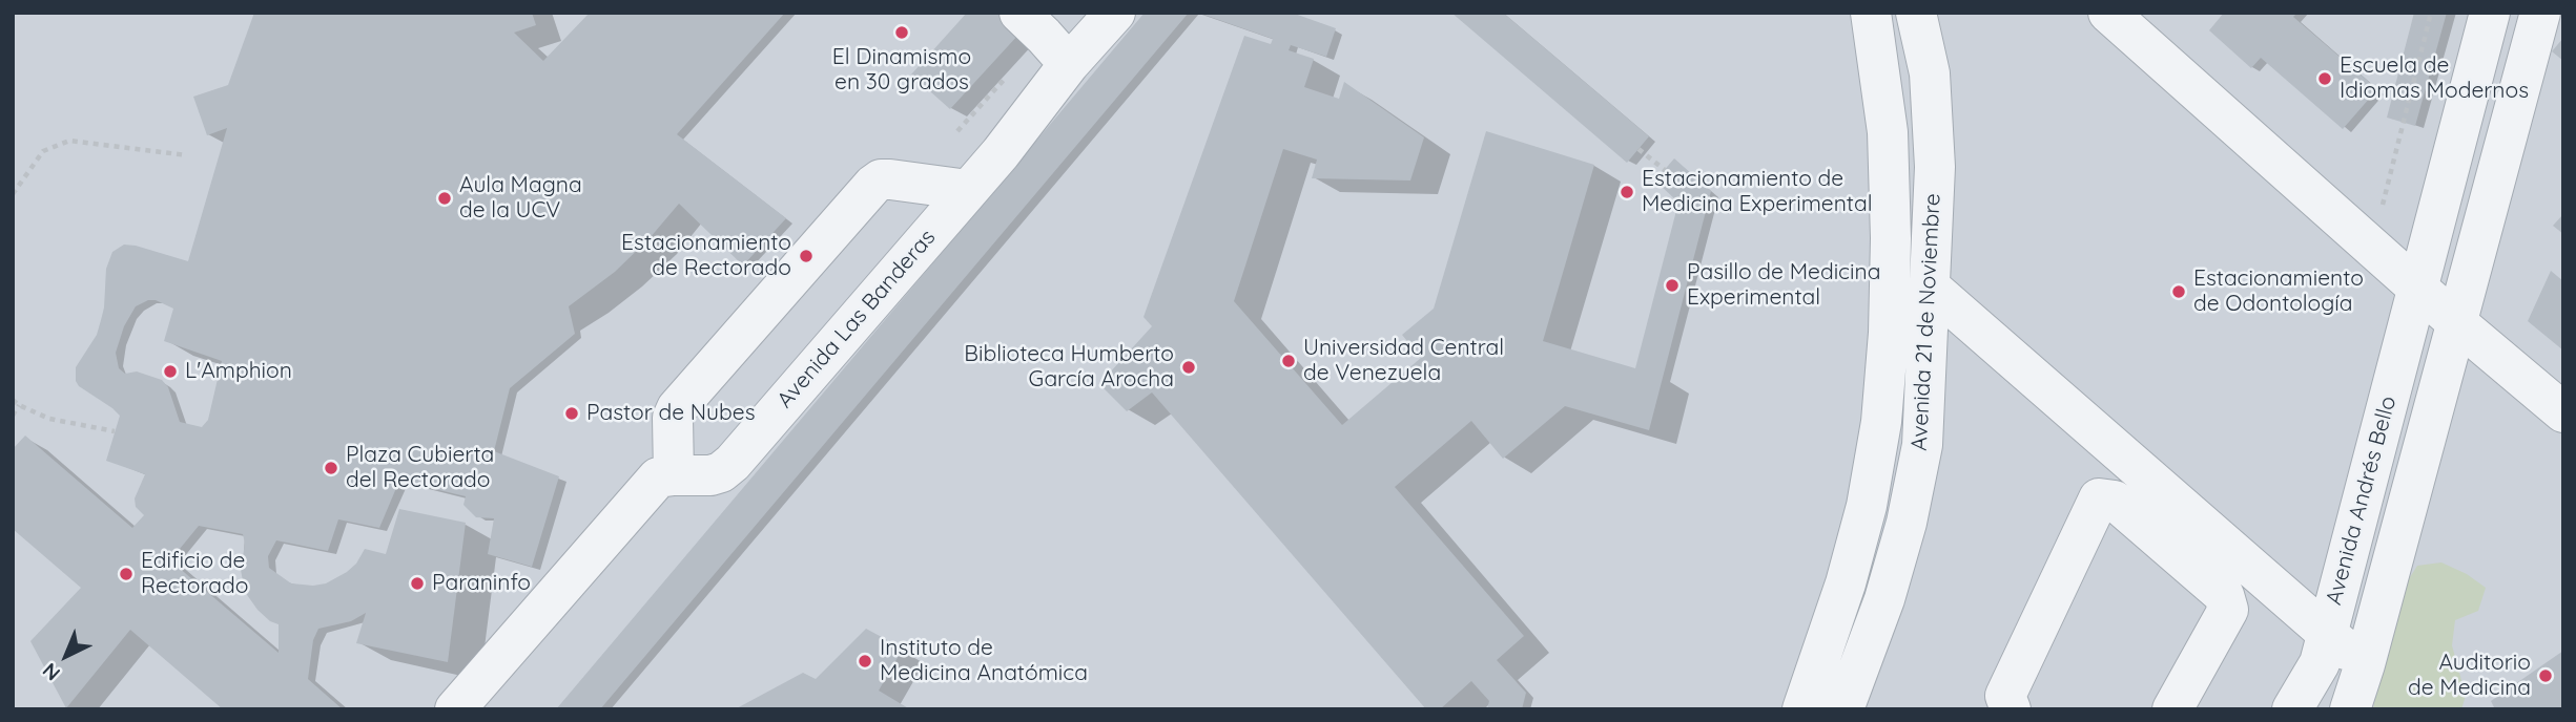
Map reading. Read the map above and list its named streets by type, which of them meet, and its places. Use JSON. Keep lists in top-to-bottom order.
{
  "streets": {
    "lane": ["Avenida Las Banderas", "Avenida 21 de Noviembre", "Avenida Andrés Bello"]
  },
  "places": [
    "El Dinamismo en 30 grados",
    "Escuela de Idiomas Modernos",
    "Estacionamiento de Medicina Experimental",
    "Aula Magna de la UCV",
    "Estacionamiento de Rectorado",
    "Pasillo de Medicina Experimental",
    "Estacionamiento de Odontología",
    "Universidad Central de Venezuela",
    "Biblioteca Humberto García Arocha",
    "L'Amphion",
    "Pastor de Nubes",
    "Plaza Cubierta del Rectorado",
    "Edificio de Rectorado",
    "Paraninfo",
    "Instituto de Medicina Anatómica",
    "Auditorio de Medicina"
  ],
  "north": "bottom left"
}
